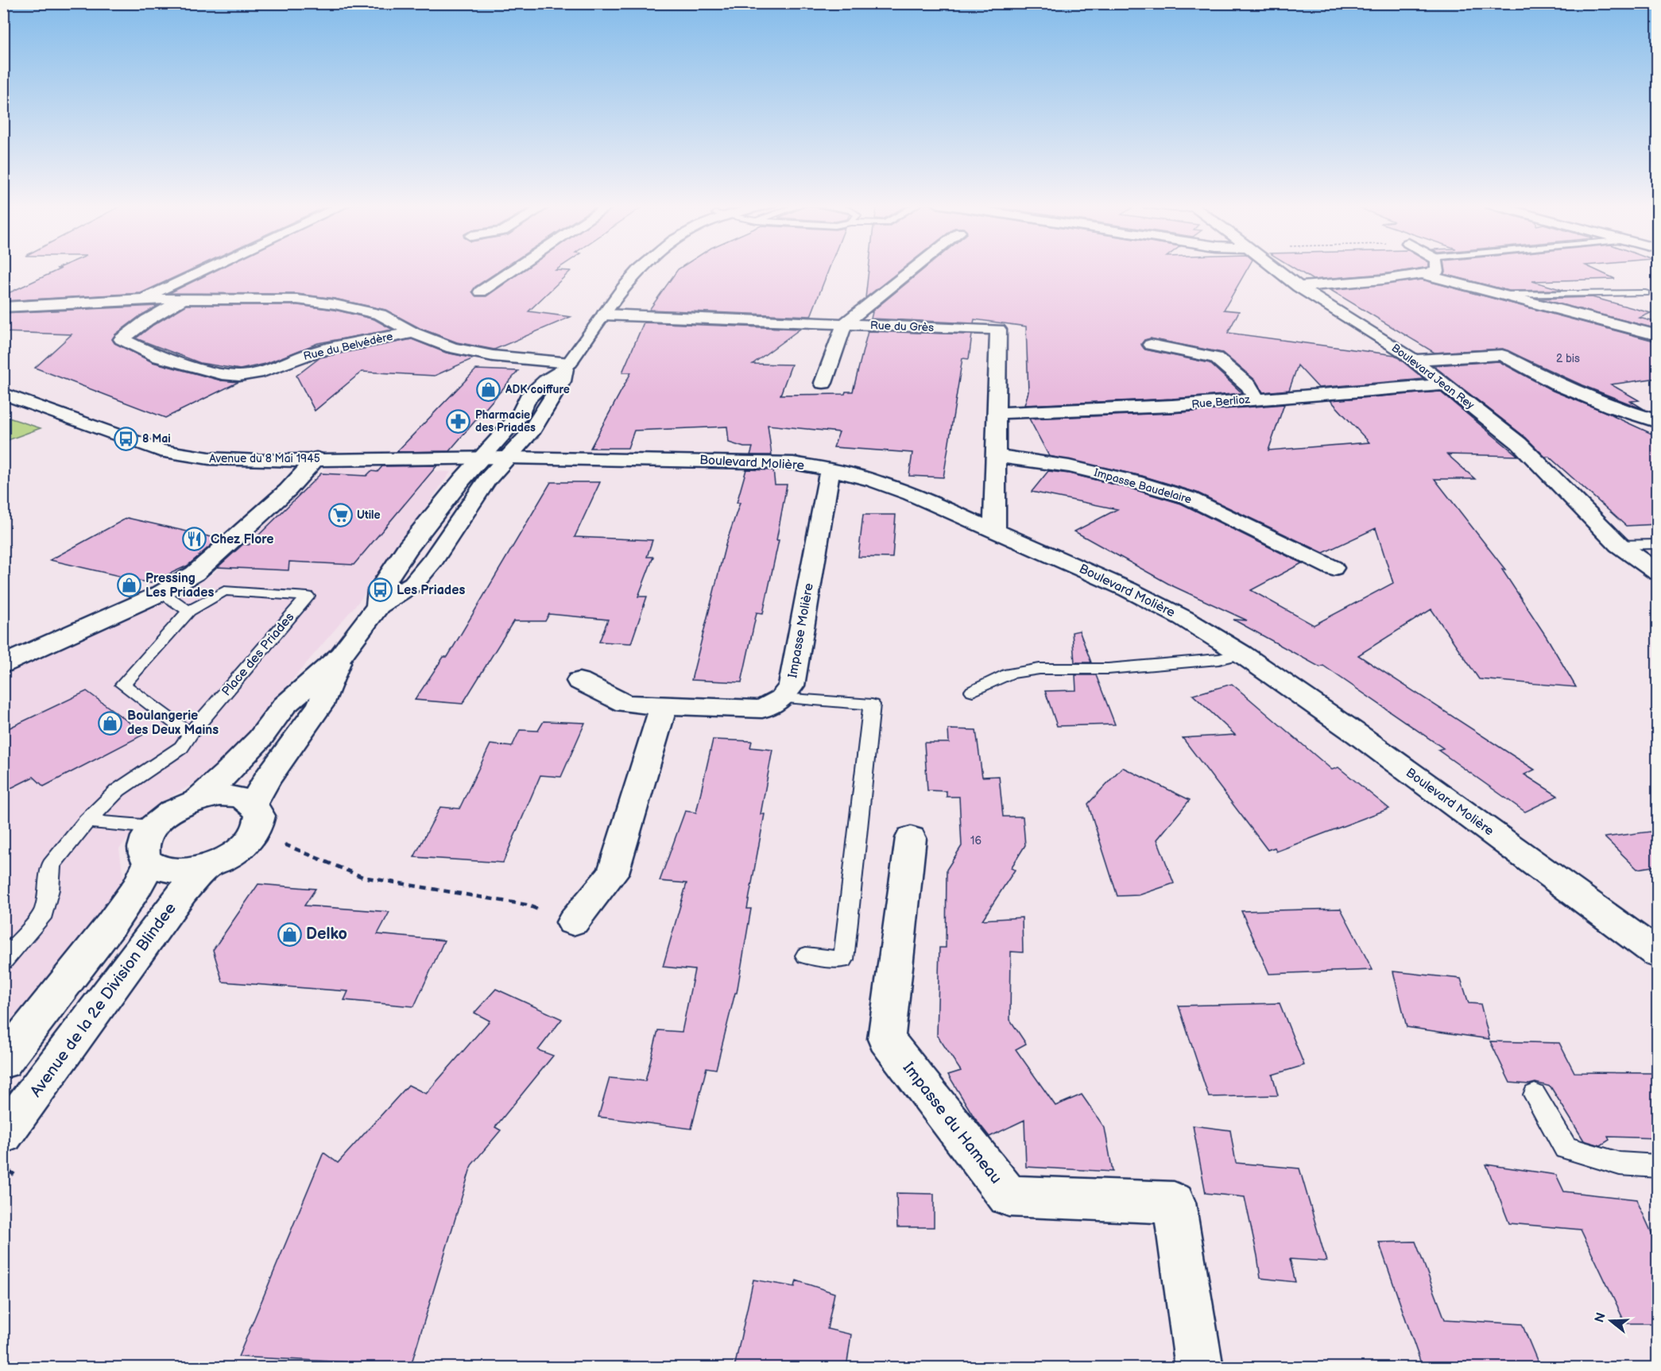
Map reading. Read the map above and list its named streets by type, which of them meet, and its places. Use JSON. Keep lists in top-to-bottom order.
{
  "streets": {
    "street": [
      "Rue du Grès",
      "Rue du Belvédère",
      "Boulevard Jean Rey",
      "Rue Berlioz",
      "Avenue du 8 Mai 1945",
      "Boulevard Molière",
      "Impasse Baudelaire",
      "Impasse Molière",
      "Avenue de la 2e Division Blindee",
      "Impasse du Hameau"
    ],
    "lane": ["Place des Priades"]
  },
  "crossings": [
    ["Rue du Grès", "Rue Berlioz"],
    ["Rue du Grès", "Boulevard Molière"],
    ["Rue du Grès", "Impasse Baudelaire"],
    ["Boulevard Jean Rey", "Rue Berlioz"],
    ["Avenue du 8 Mai 1945", "Boulevard Molière"],
    ["Boulevard Molière", "Impasse Molière"]
  ],
  "places": {
    "shop": [
      "ADK coiffure",
      "Pressing Les Priades",
      "Boulangerie des Deux Mains",
      "Delko"
    ],
    "pharmacy": ["Pharmacie des Priades"],
    "bus stop": ["8 Mai", "Les Priades"],
    "supermarket": ["Utile"],
    "restaurant": ["Chez Flore"]
  },
  "house_numbers": ["2 bis", "16"],
  "north": "left"
}
